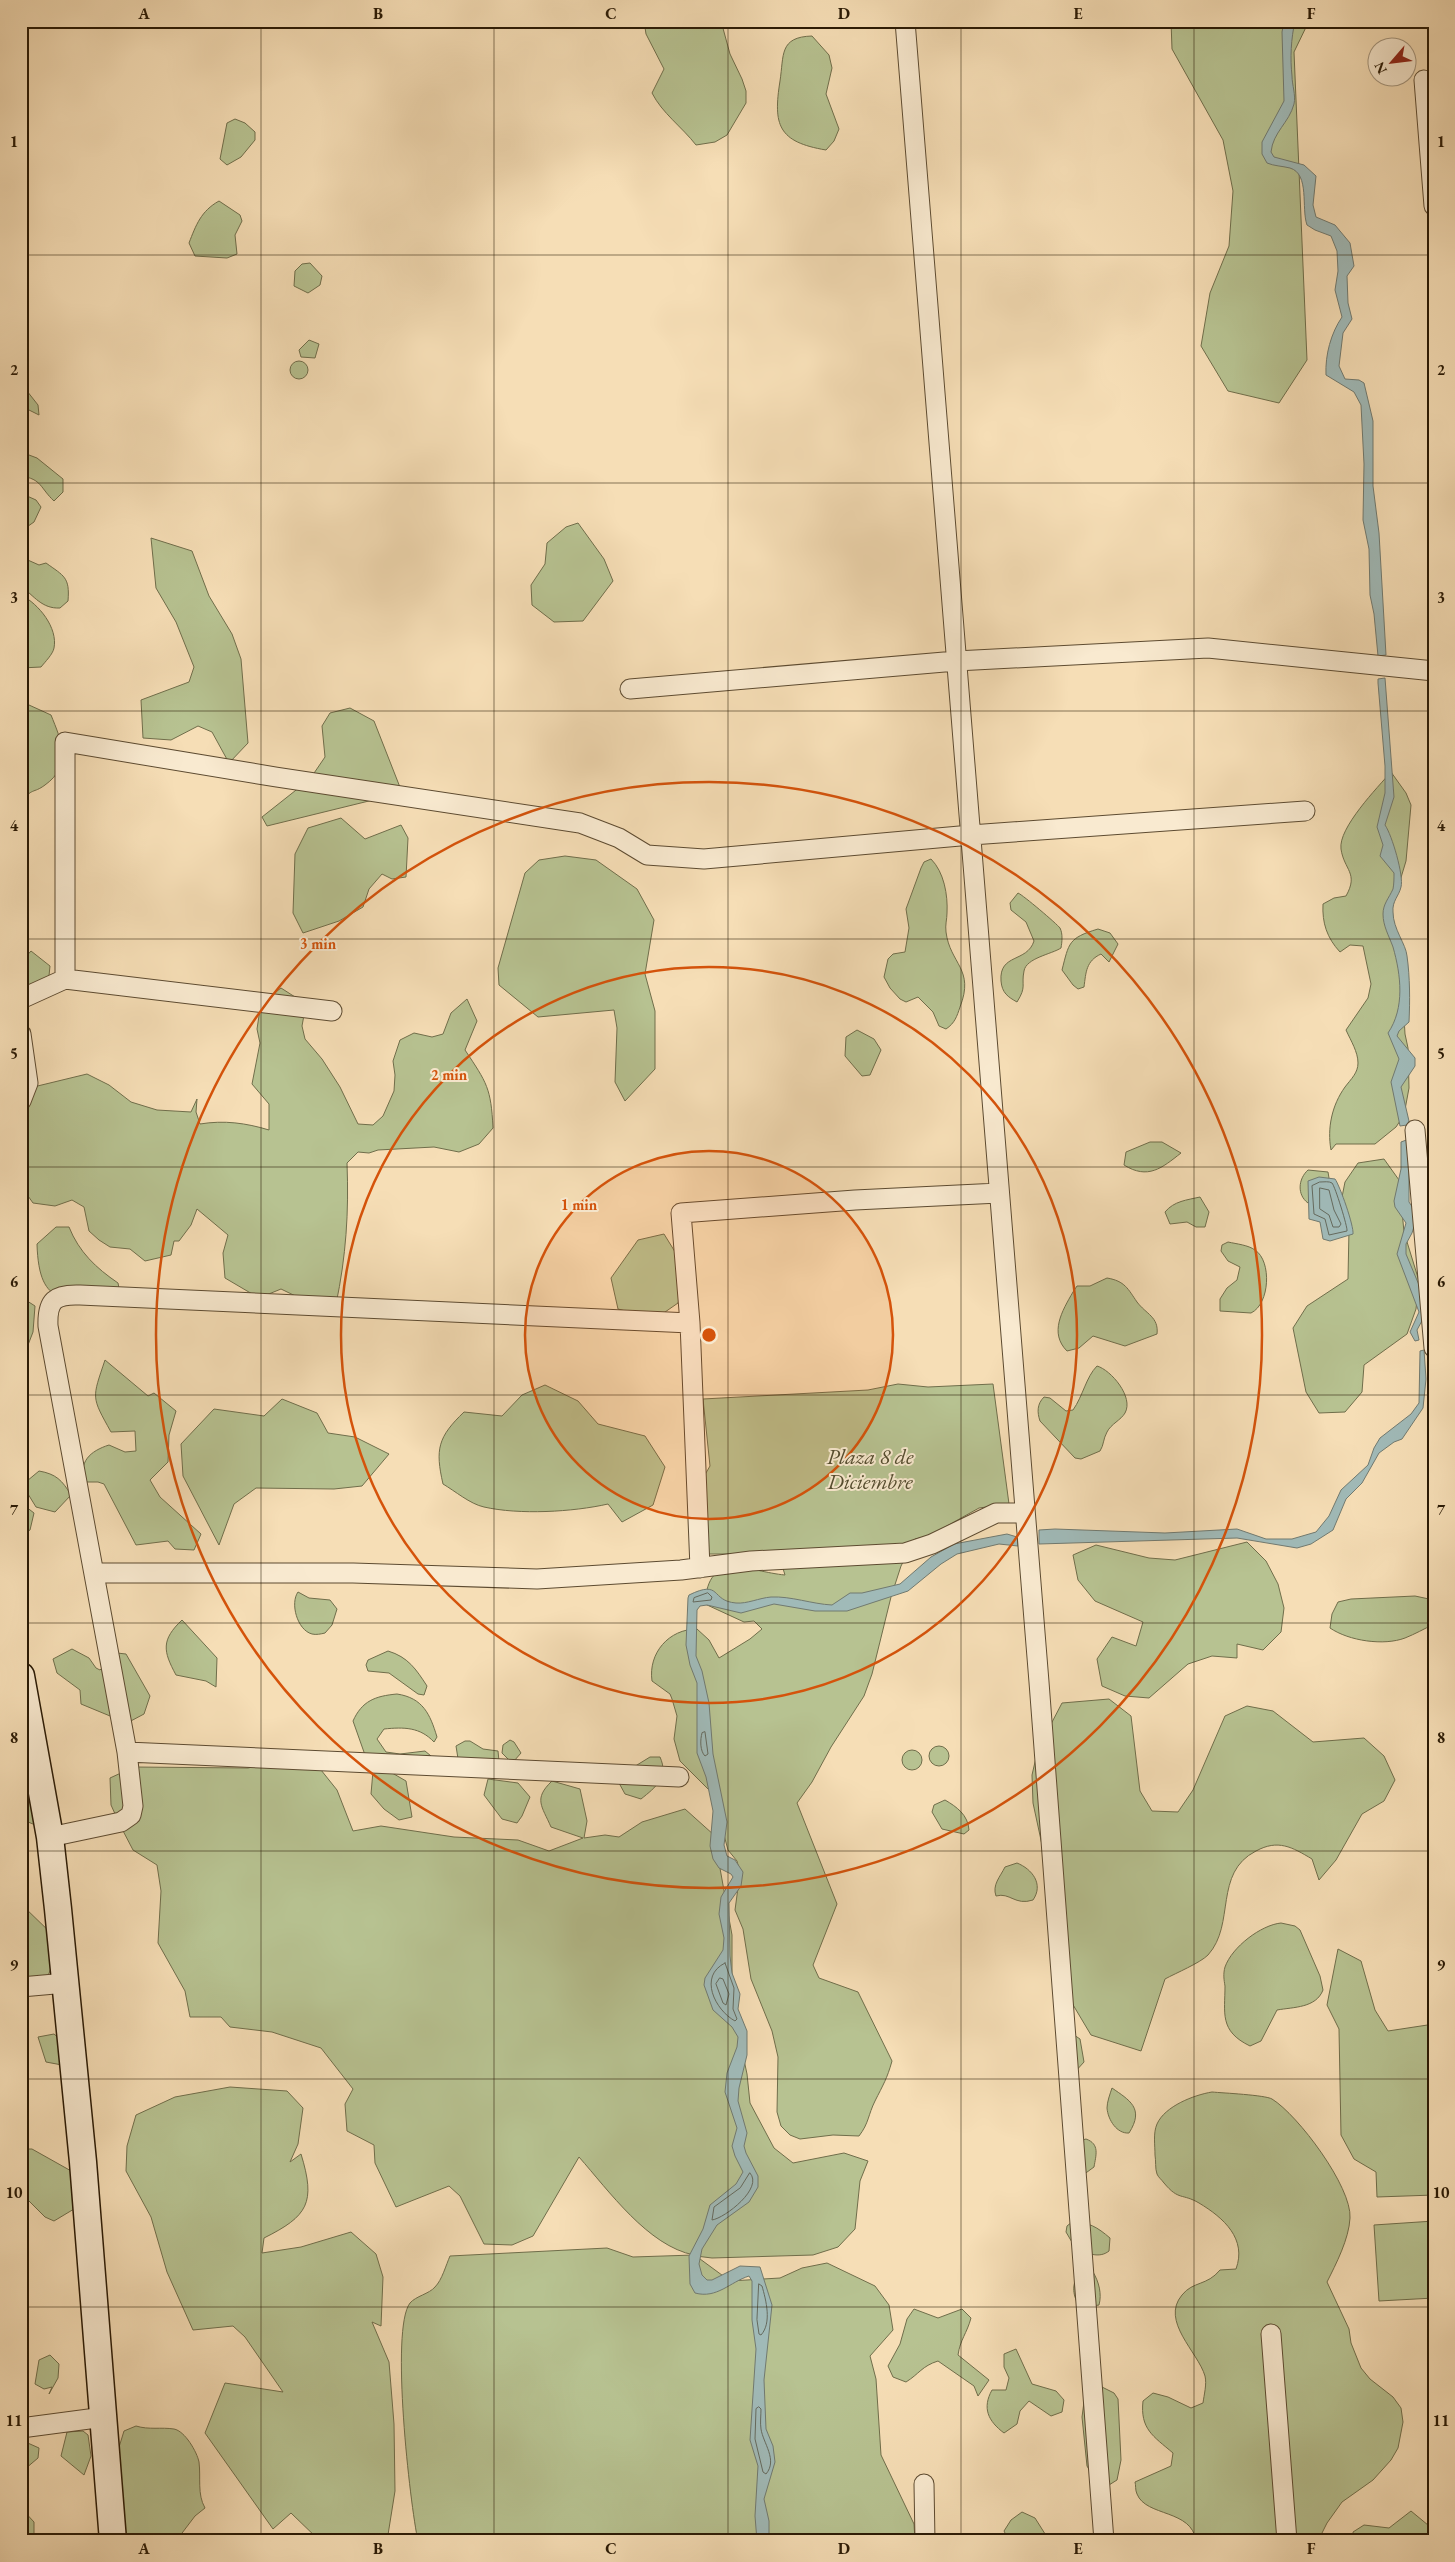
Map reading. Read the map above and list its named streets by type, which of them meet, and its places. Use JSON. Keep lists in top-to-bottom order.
{
  "parks": ["Plaza 8 de Diciembre"],
  "north": "bottom left",
  "grid": {
    "columns": [
      "A",
      "B",
      "C",
      "D",
      "E",
      "F"
    ],
    "rows": [
      "1",
      "2",
      "3",
      "4",
      "5",
      "6",
      "7",
      "8",
      "9",
      "10",
      "11"
    ]
  },
  "rings": ["3 min", "2 min", "1 min"]
}
